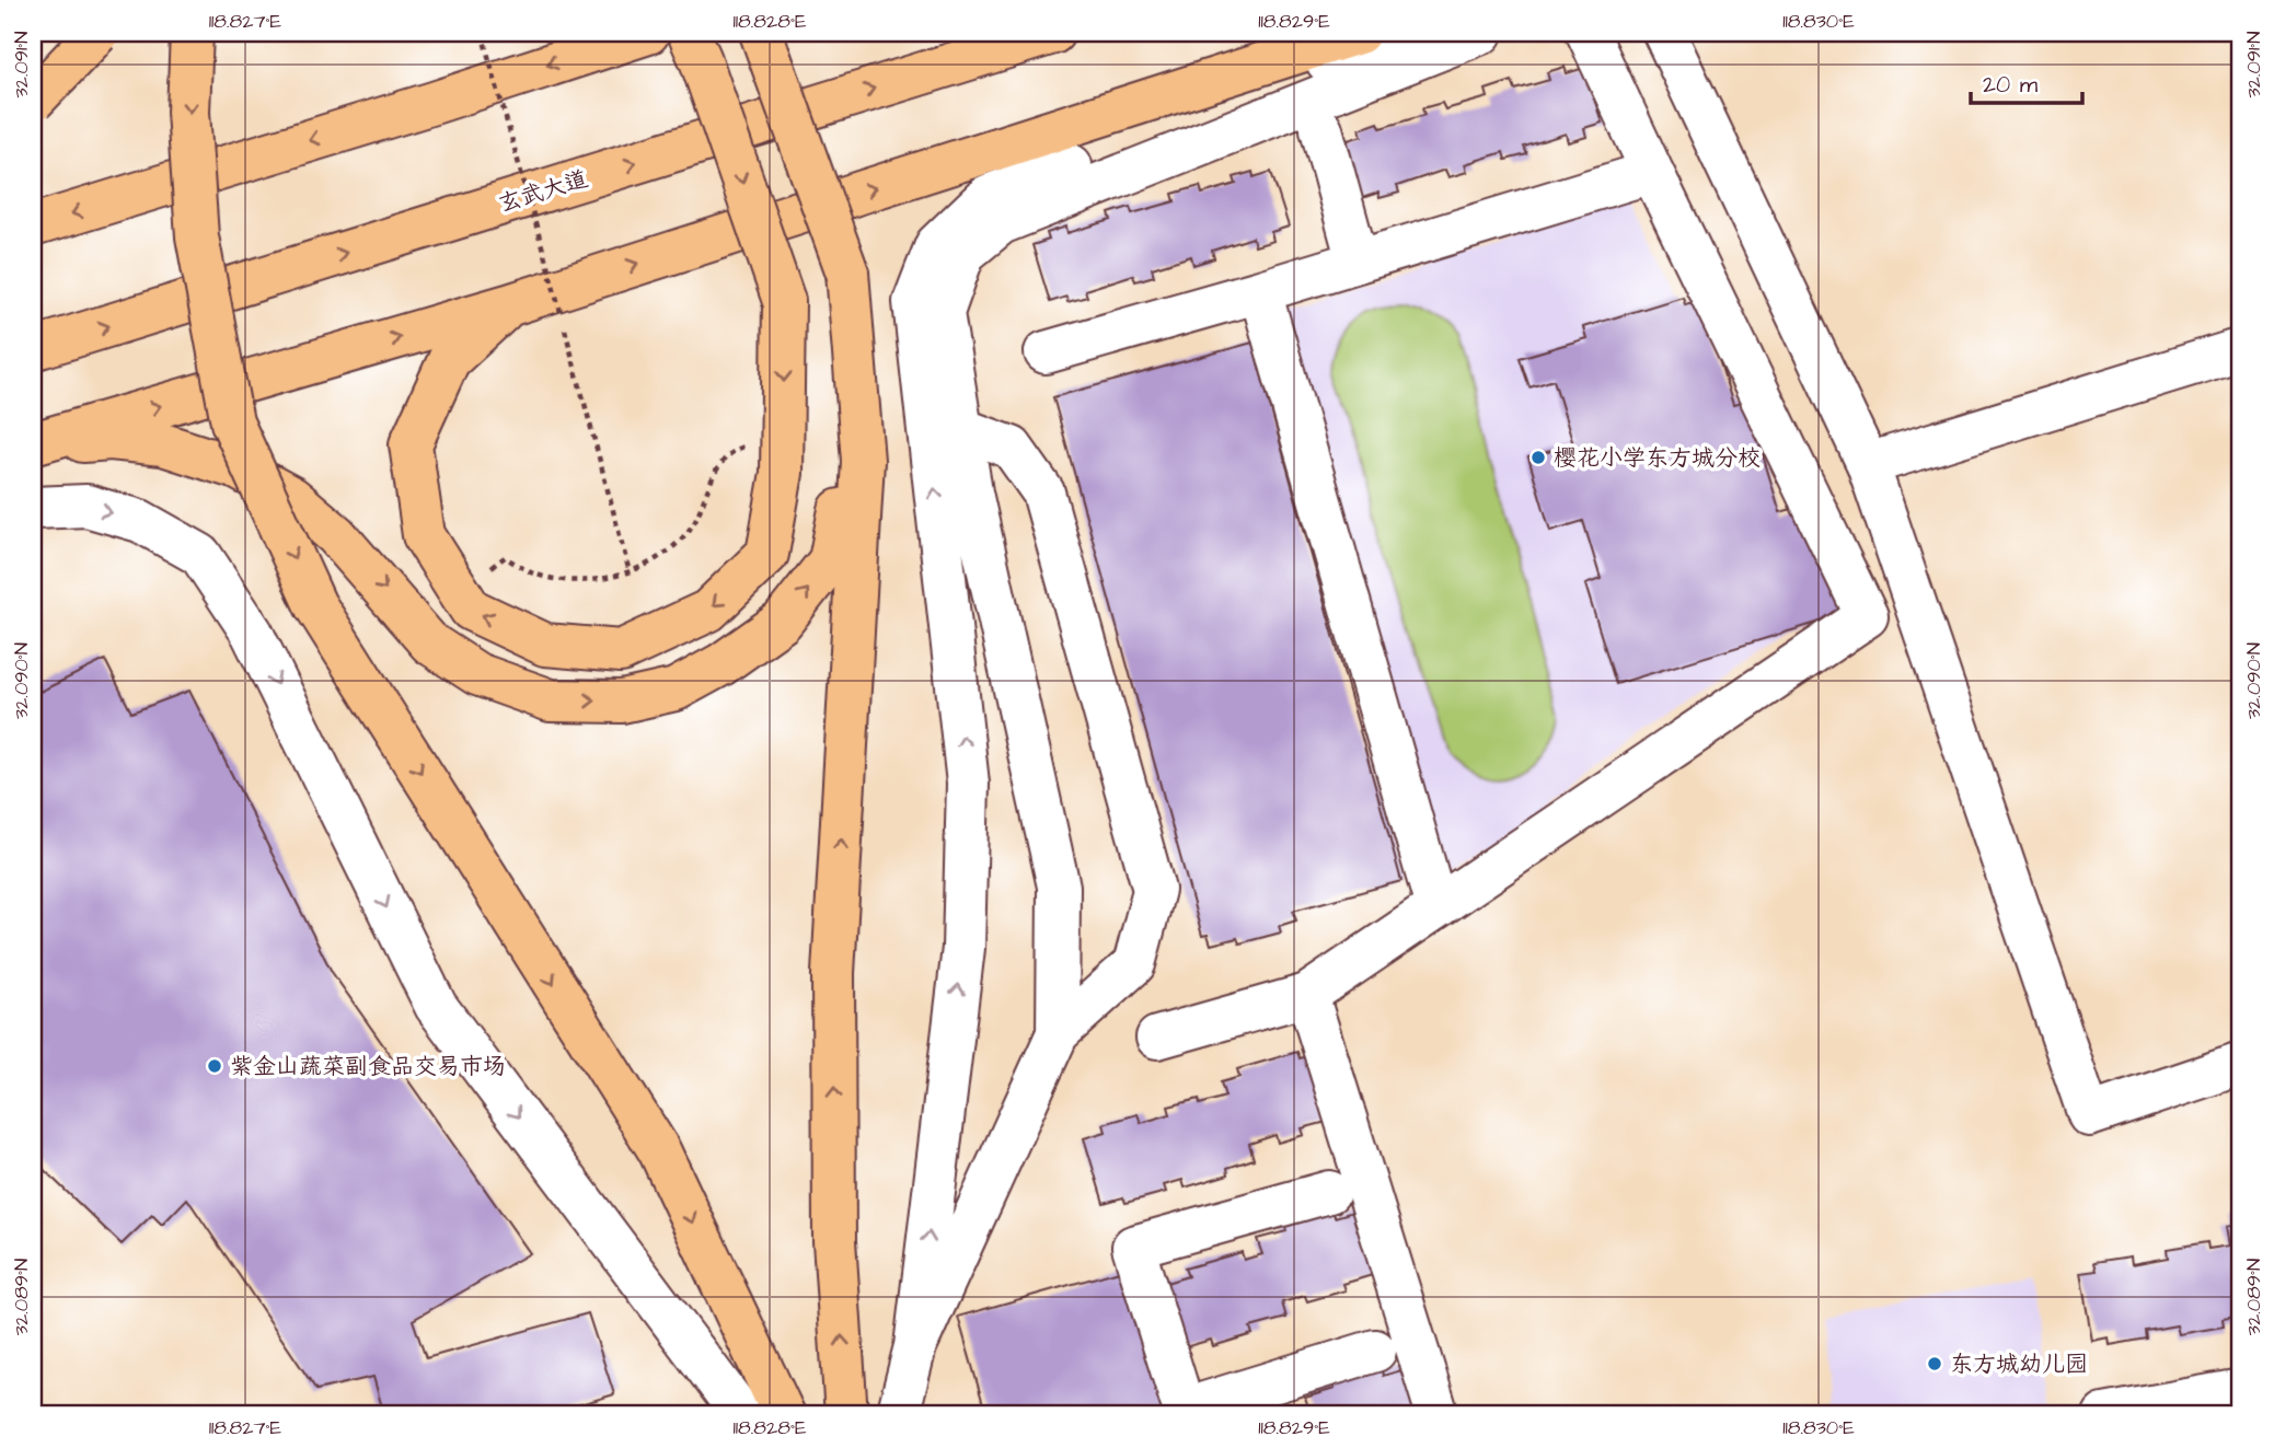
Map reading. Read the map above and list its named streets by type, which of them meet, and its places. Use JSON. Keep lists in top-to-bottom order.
{
  "streets": {
    "main road": ["玄武大道"]
  },
  "places": ["樱花小学东方城分校", "紫金山蔬菜副食品交易市场", "东方城幼儿园"],
  "scale_bar": "20 m",
  "coordinates": [
    "118.827°E",
    "118.828°E",
    "118.829°E",
    "118.830°E",
    "32.091°N",
    "32.090°N",
    "32.089°N"
  ]
}
